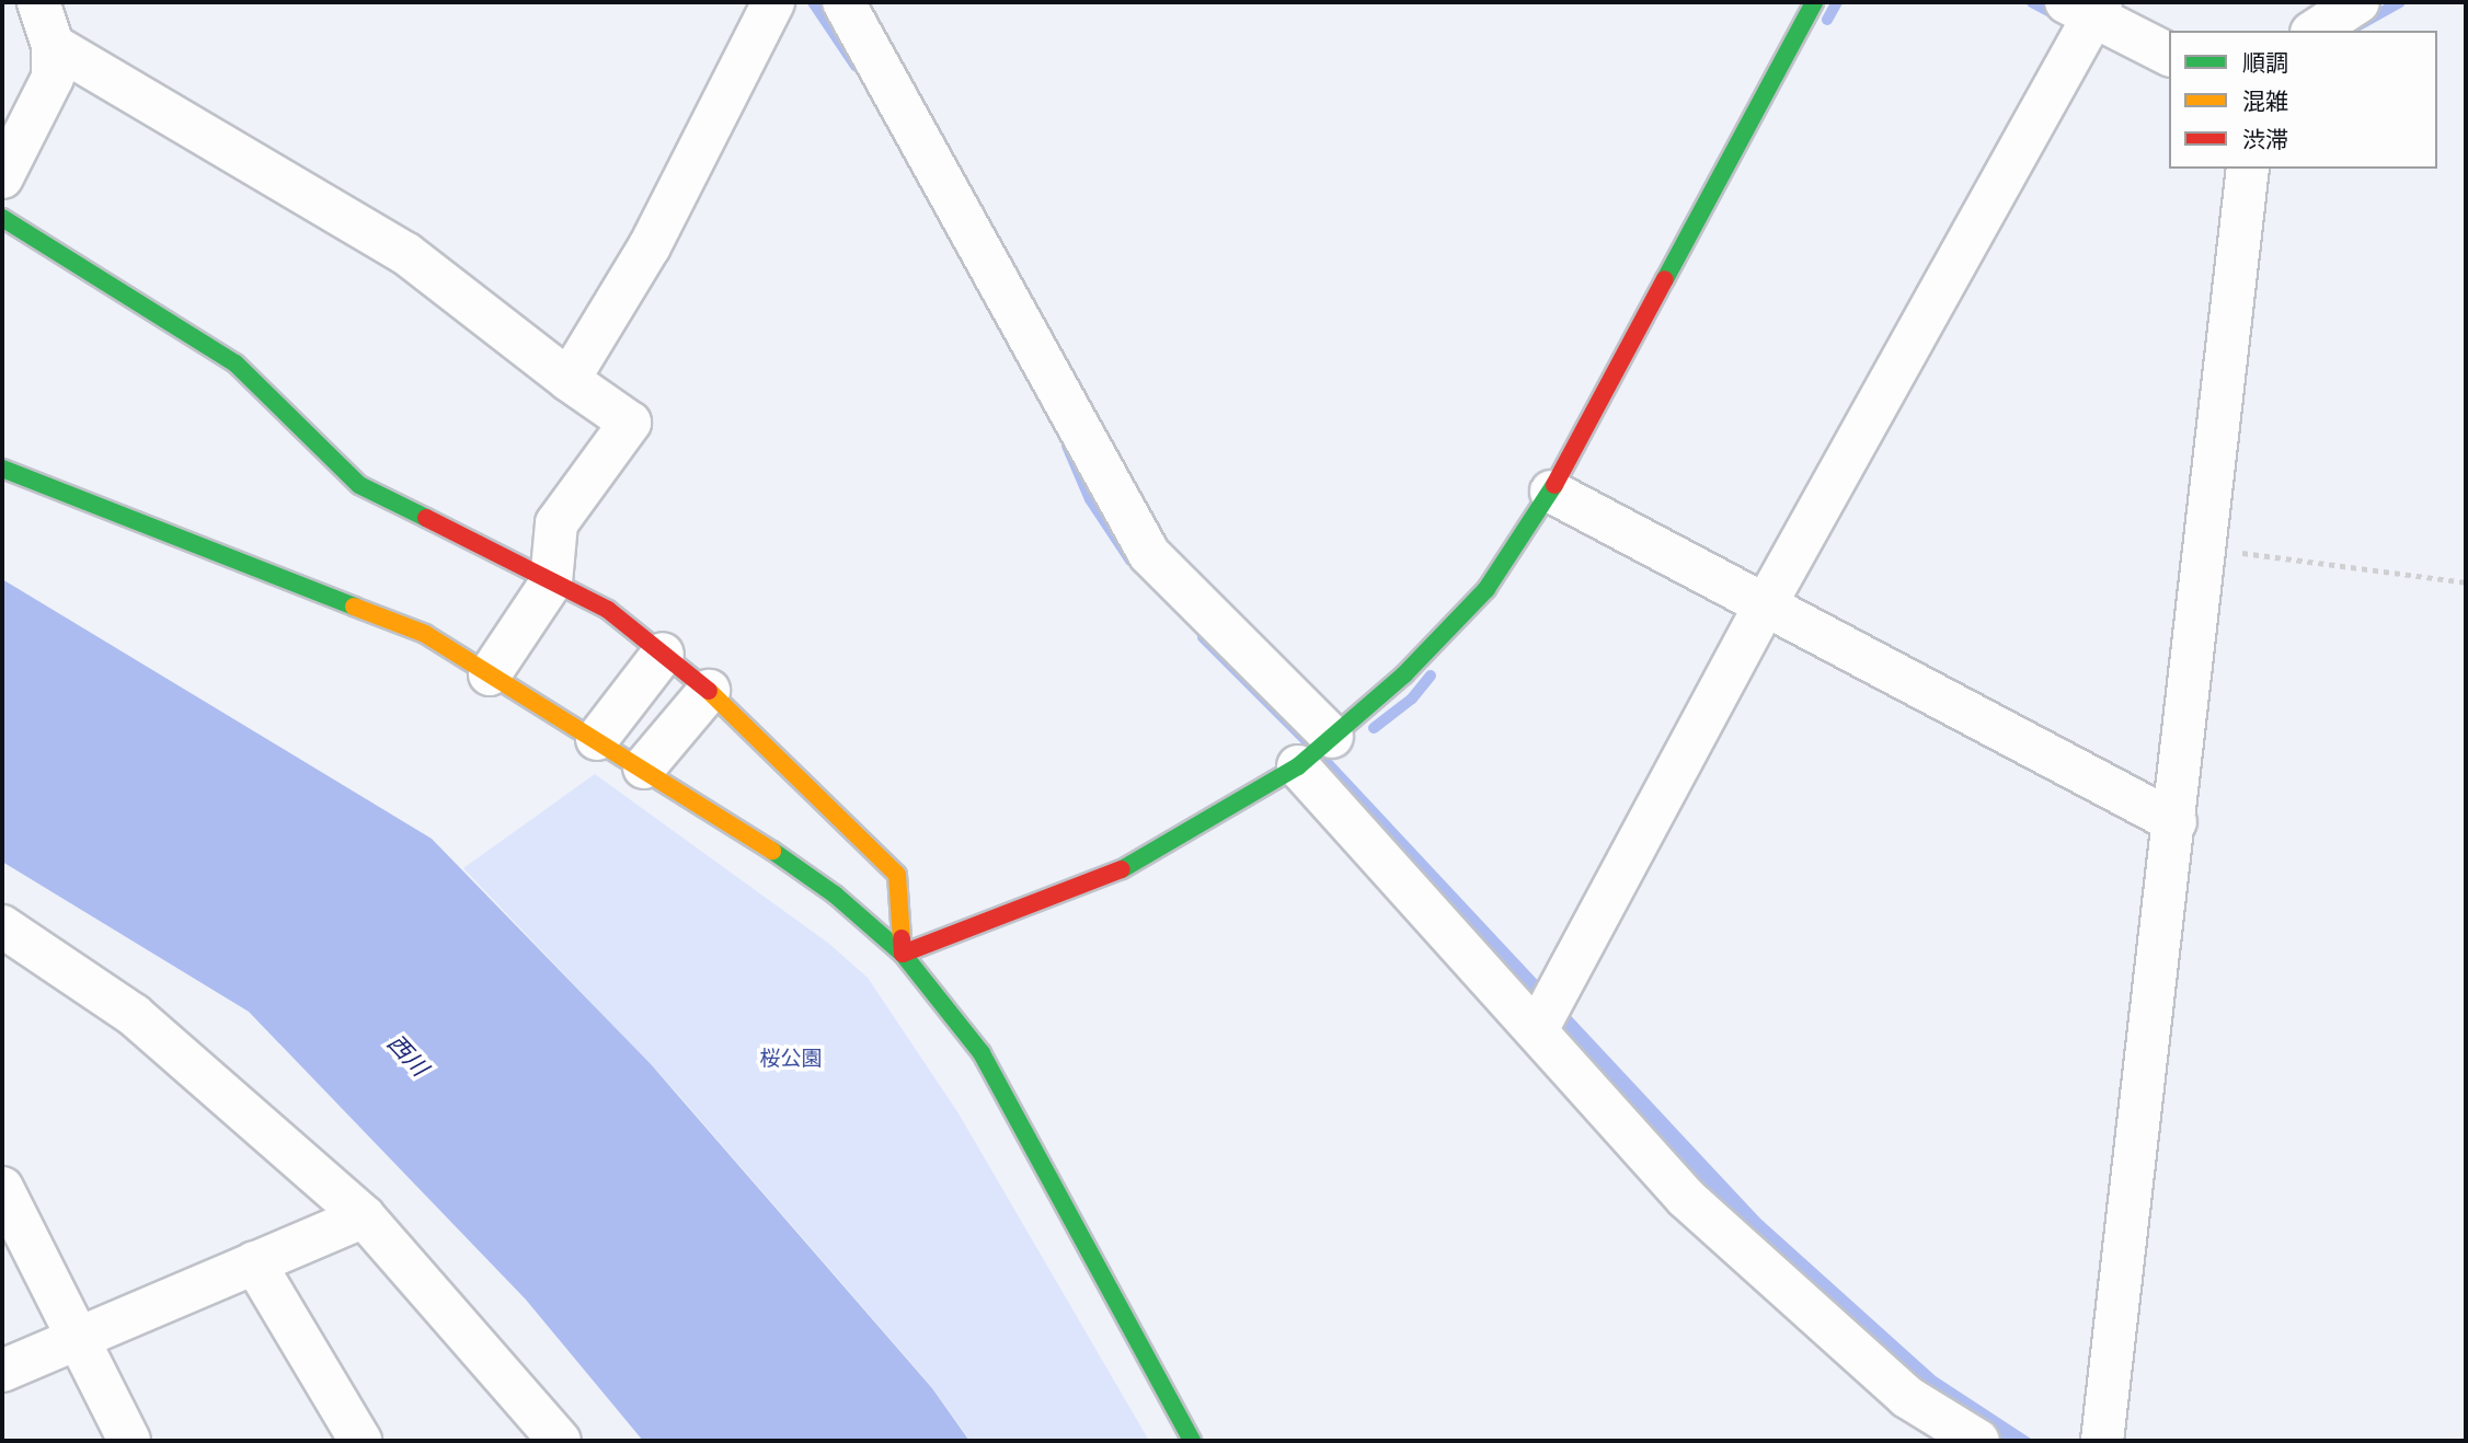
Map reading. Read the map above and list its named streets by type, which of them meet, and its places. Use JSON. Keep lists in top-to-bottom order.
{
  "water": ["西川"],
  "parks": ["桜公園"],
  "legend": ["順調", "混雑", "渋滞"]
}
